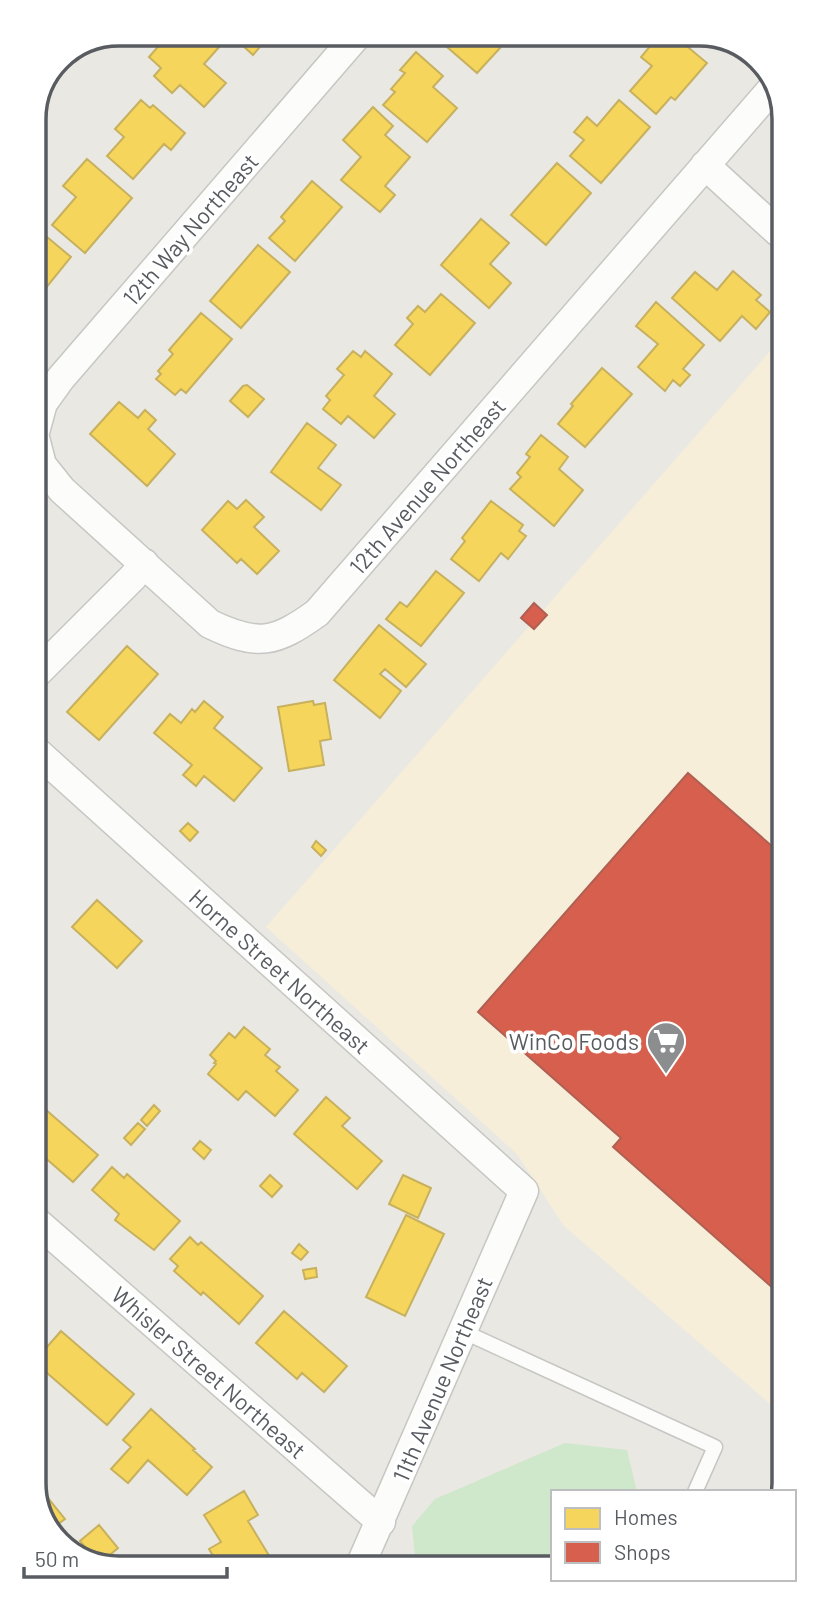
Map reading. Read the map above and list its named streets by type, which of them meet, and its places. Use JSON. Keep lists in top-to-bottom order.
{
  "streets": {
    "street": [
      "12th Way Northeast",
      "12th Avenue Northeast",
      "Horne Street Northeast",
      "Whisler Street Northeast",
      "11th Avenue Northeast"
    ]
  },
  "crossings": [
    ["Horne Street Northeast", "11th Avenue Northeast"],
    ["Whisler Street Northeast", "11th Avenue Northeast"]
  ],
  "places": {
    "supermarket": ["WinCo Foods"]
  },
  "legend": ["Homes", "Shops"],
  "scale_bar": "50 m"
}
